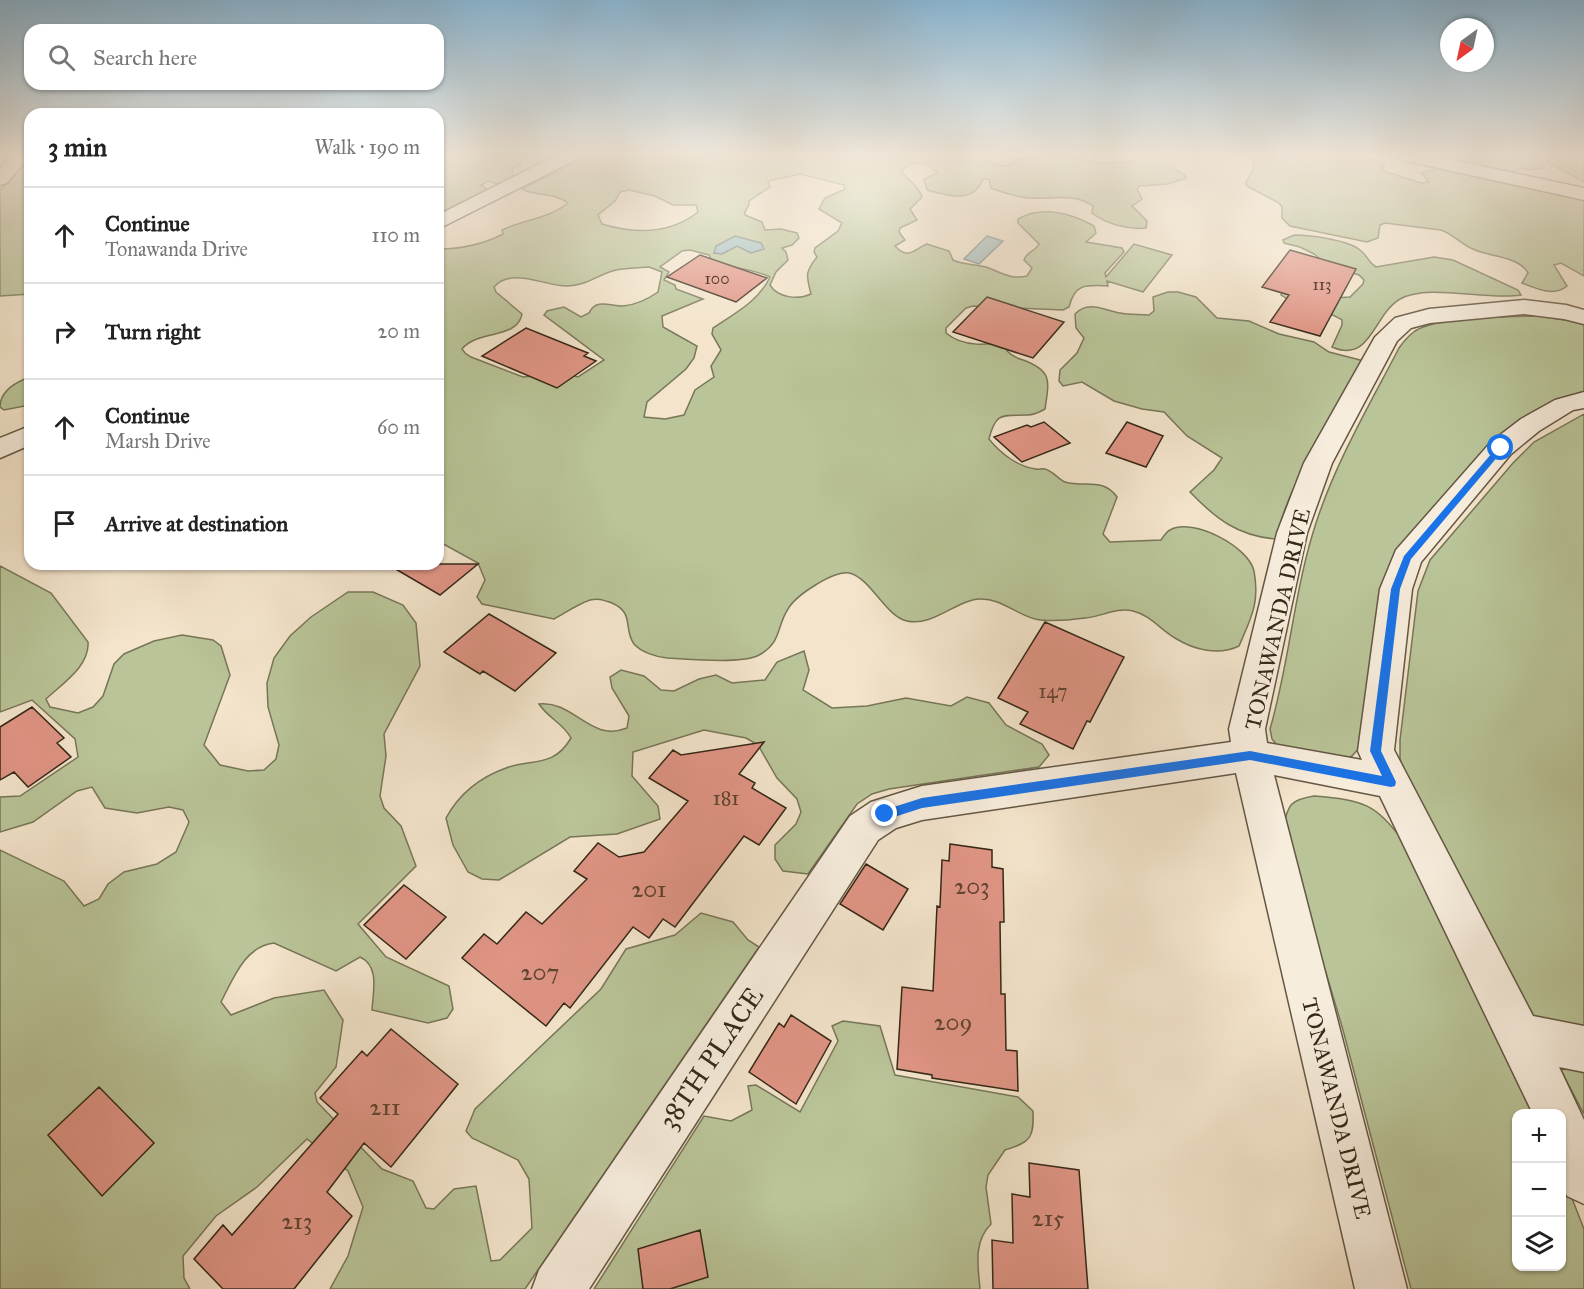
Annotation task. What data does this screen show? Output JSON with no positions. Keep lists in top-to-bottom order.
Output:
{
  "streets": {
    "street": ["TONAWANDA DRIVE", "38TH PLACE"]
  },
  "crossings": [
    ["TONAWANDA DRIVE", "38TH PLACE"]
  ],
  "house_numbers": [
    "100",
    "113",
    "147",
    "181",
    "203",
    "201",
    "207",
    "209",
    "211",
    "215",
    "213"
  ],
  "north": "bottom left",
  "page": {
    "search": "Search here",
    "heading": ["3 min", "Walk · 190 m"],
    "list": [
      ["Continue", "Tonawanda Drive", "110 m"],
      ["Turn right", "20 m"],
      ["Continue", "Marsh Drive", "60 m"],
      "Arrive at destination"
    ],
    "map_buttons": ["+", "−"]
  }
}
